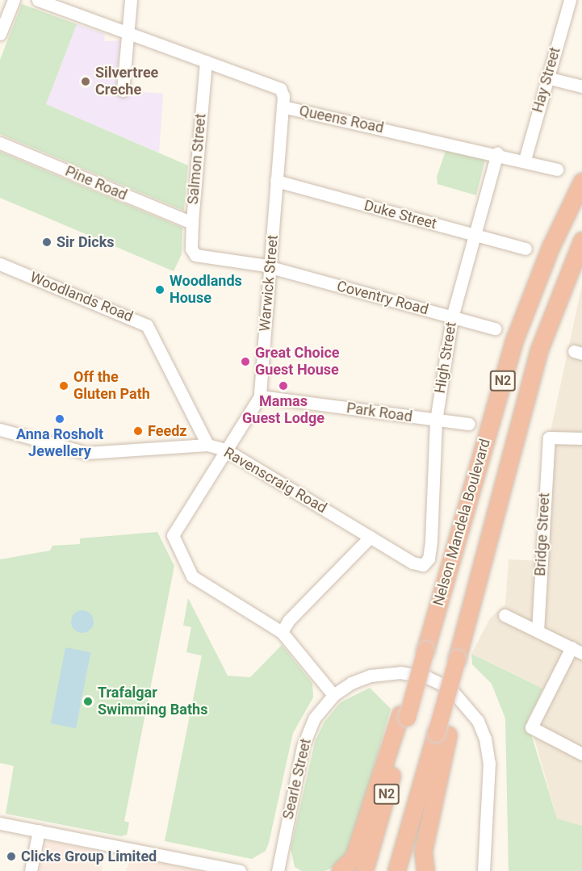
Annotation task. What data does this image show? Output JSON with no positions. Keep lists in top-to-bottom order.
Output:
{
  "streets": {
    "highway": ["N2", "Nelson Mandela Boulevard"],
    "street": [
      "Hay Street",
      "Queens Road",
      "Salmon Street",
      "Pine Road",
      "Duke Street",
      "Warwick Street",
      "Woodlands Road",
      "Coventry Road",
      "High Street",
      "Park Road",
      "Ravenscraig Road",
      "Bridge Street",
      "Searle Street"
    ]
  },
  "crossings": [
    ["Hay Street", "Queens Road"],
    ["Queens Road", "Salmon Street"],
    ["Queens Road", "Warwick Street"],
    ["Queens Road", "High Street"],
    ["Salmon Street", "Pine Road"],
    ["Salmon Street", "Coventry Road"],
    ["Duke Street", "Warwick Street"],
    ["Duke Street", "High Street"],
    ["Warwick Street", "Coventry Road"],
    ["Warwick Street", "Park Road"],
    ["Warwick Street", "Ravenscraig Road"],
    ["Woodlands Road", "Ravenscraig Road"],
    ["Coventry Road", "High Street"],
    ["High Street", "Park Road"],
    ["High Street", "Ravenscraig Road"]
  ],
  "places": [
    "Silvertree Creche",
    "Sir Dicks",
    "Woodlands House",
    "Great Choice Guest House",
    "Off the Gluten Path",
    "Mamas Guest Lodge",
    "Anna Rosholt Jewellery",
    "Feedz",
    "Trafalgar Swimming Baths",
    "Clicks Group Limited"
  ]
}
